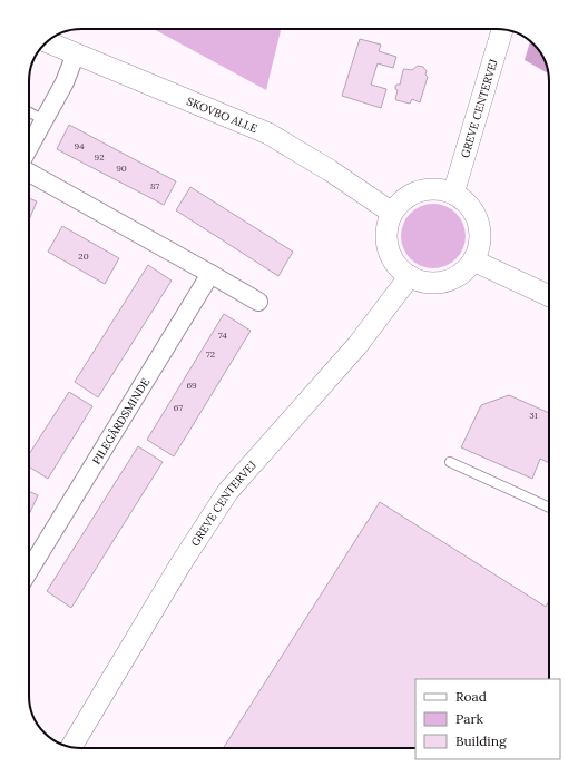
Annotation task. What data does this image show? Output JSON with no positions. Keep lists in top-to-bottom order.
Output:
{
  "streets": {
    "street": ["GREVE CENTERVEJ", "SKOVBO ALLE", "PILEGÅRDSMINDE"]
  },
  "crossings": [
    ["GREVE CENTERVEJ", "SKOVBO ALLE"]
  ],
  "house_numbers": [
    "94",
    "92",
    "90",
    "87",
    "20",
    "74",
    "72",
    "69",
    "67",
    "31"
  ],
  "legend": ["Road", "Park", "Building"]
}
